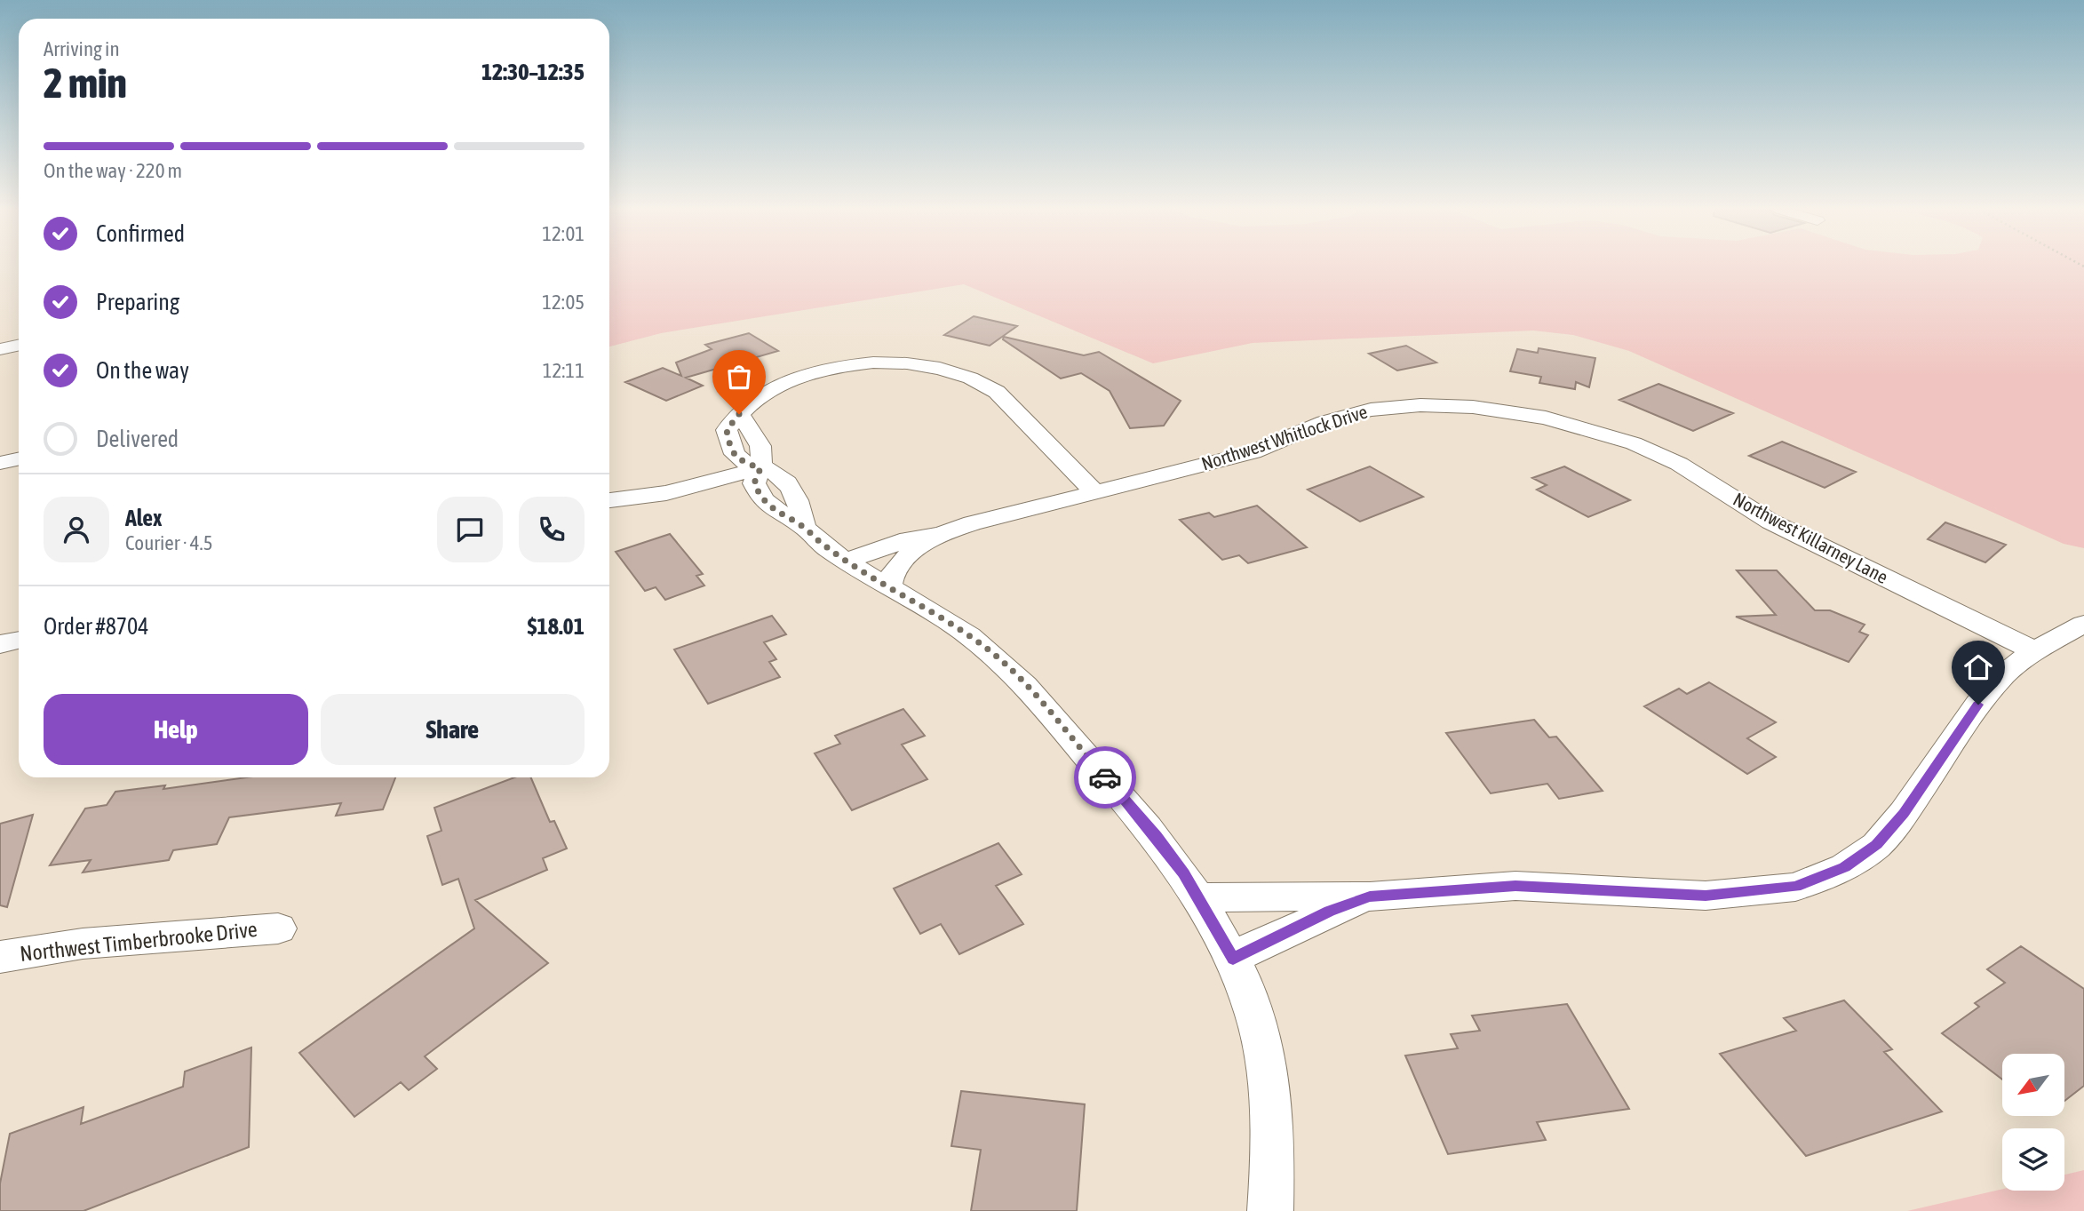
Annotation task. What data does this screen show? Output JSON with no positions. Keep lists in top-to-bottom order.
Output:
{
  "streets": {
    "street": ["Northwest Whitlock Drive", "Northwest Killarney Lane", "Northwest Timberbrooke Drive"]
  },
  "crossings": [
    ["Northwest Whitlock Drive", "Northwest Killarney Lane"]
  ],
  "north": "bottom left",
  "page": {
    "heading": ["2 min", "Arriving in", "12:30–12:35"],
    "panel": [
      "Alex",
      "Courier · 4.5",
      "Order #8704",
      "$18.01"
    ],
    "bar": "On the way · 220 m",
    "list": [
      ["Confirmed", "12:01"],
      ["Preparing", "12:05"],
      ["On the way", "12:11"],
      "Delivered"
    ],
    "buttons": ["Help", "Share"]
  }
}
